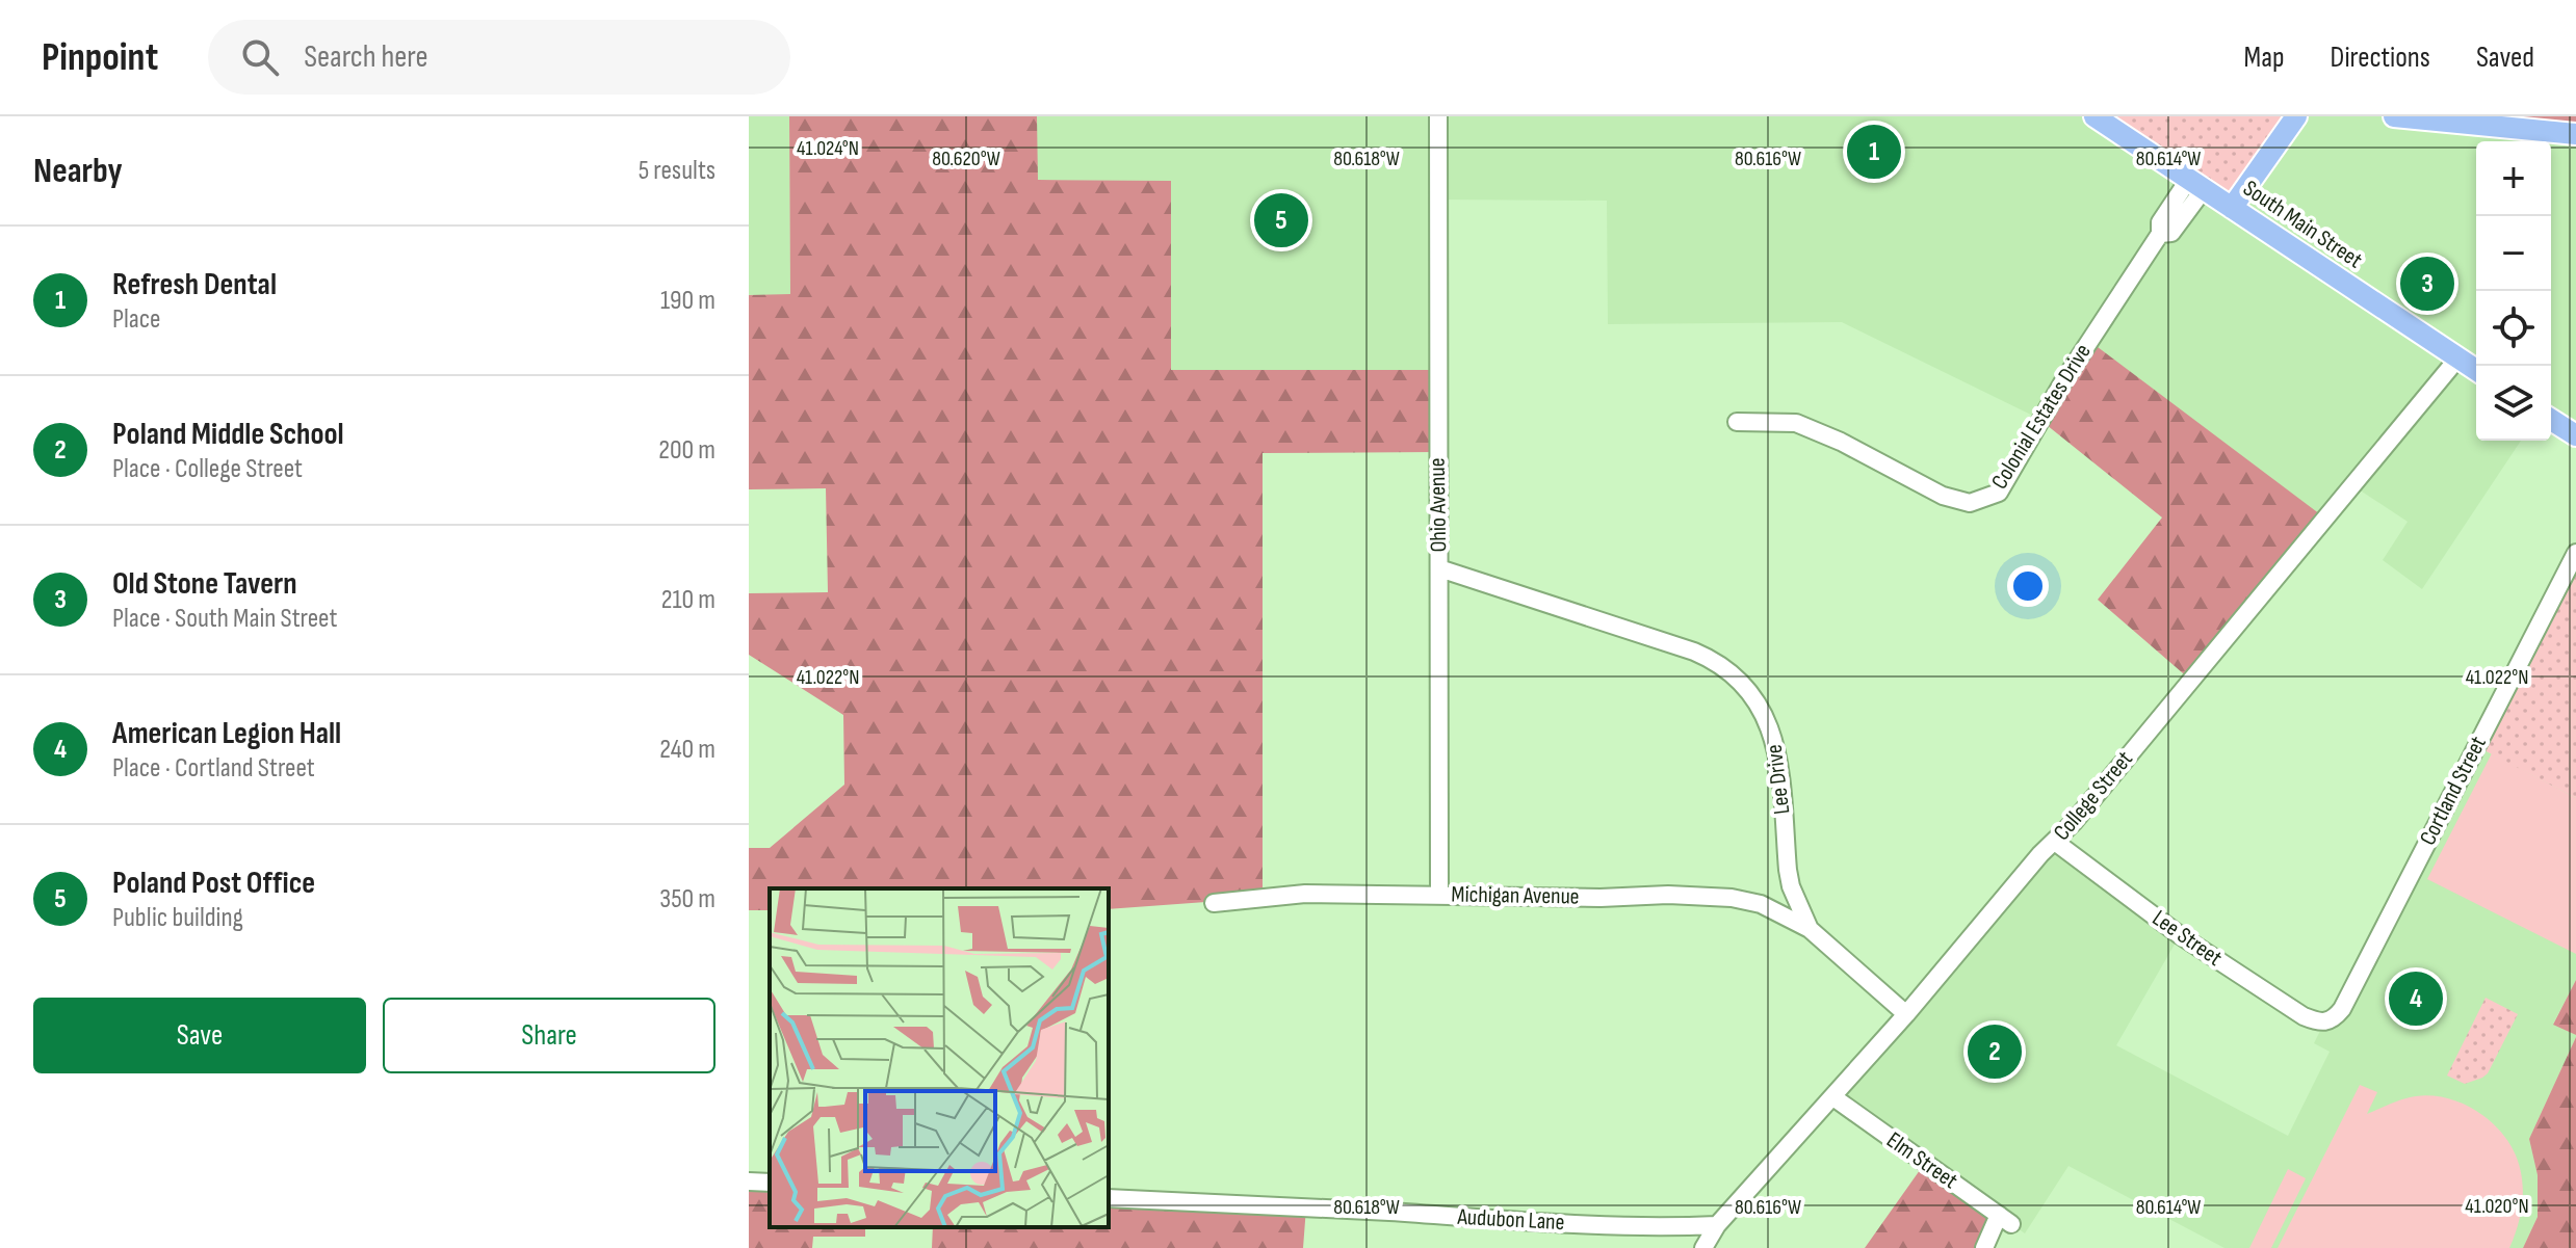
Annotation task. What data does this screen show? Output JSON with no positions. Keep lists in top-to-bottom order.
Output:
{
  "streets": {
    "main road": ["South Main Street"],
    "street": [
      "Colonial Estates Drive",
      "Ohio Avenue",
      "Lee Drive",
      "Cortland Street",
      "College Street",
      "Michigan Avenue",
      "Lee Street",
      "Elm Street",
      "Audubon Lane"
    ]
  },
  "crossings": [
    ["South Main Street", "Colonial Estates Drive"],
    ["South Main Street", "College Street"],
    ["Ohio Avenue", "Lee Drive"],
    ["Ohio Avenue", "Michigan Avenue"],
    ["Lee Drive", "College Street"],
    ["Lee Drive", "Michigan Avenue"],
    ["Cortland Street", "Lee Street"],
    ["College Street", "Lee Street"],
    ["College Street", "Elm Street"],
    ["College Street", "Audubon Lane"]
  ],
  "page": {
    "header": "Pinpoint",
    "search": "Search here",
    "nav": ["Map", "Directions", "Saved"],
    "heading": ["Nearby", "5 results"],
    "pins": [
      "1",
      "5",
      "3",
      "4",
      "2"
    ],
    "map_buttons": ["+", "−"],
    "list": [
      {
        "mark": "1",
        "name": "Refresh Dental",
        "note": "Place",
        "value": "190 m"
      },
      {
        "mark": "2",
        "name": "Poland Middle School",
        "note": "Place · College Street",
        "value": "200 m"
      },
      {
        "mark": "3",
        "name": "Old Stone Tavern",
        "note": "Place · South Main Street",
        "value": "210 m"
      },
      {
        "mark": "4",
        "name": "American Legion Hall",
        "note": "Place · Cortland Street",
        "value": "240 m"
      },
      {
        "mark": "5",
        "name": "Poland Post Office",
        "note": "Public building",
        "value": "350 m"
      }
    ],
    "buttons": ["Save", "Share"]
  },
  "coordinates": [
    "41.024°N",
    "80.620°W",
    "80.618°W",
    "80.616°W",
    "80.614°W",
    "41.022°N",
    "41.020°N"
  ]
}
